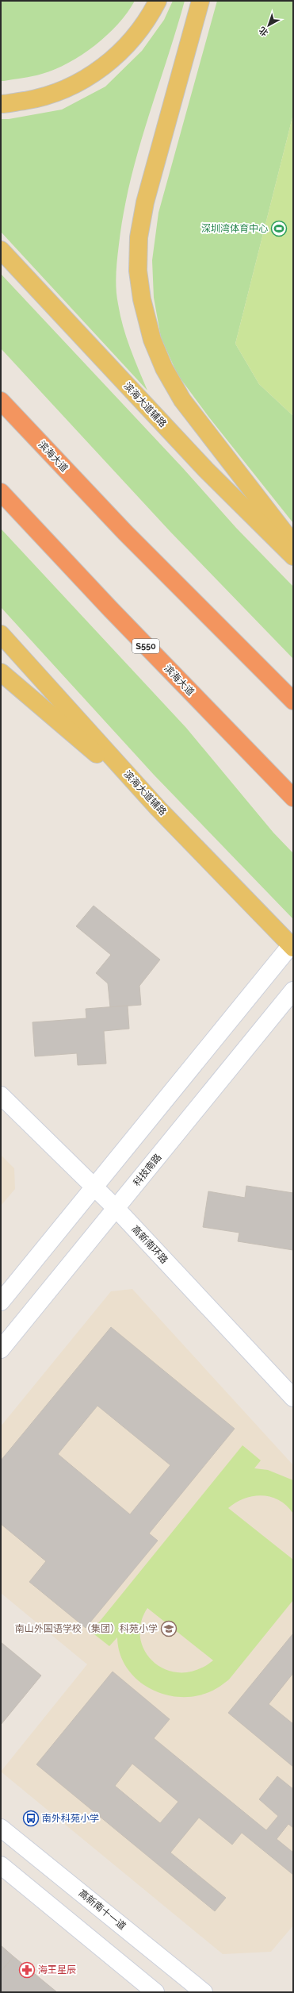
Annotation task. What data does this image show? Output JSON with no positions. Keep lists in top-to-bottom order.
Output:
{
  "streets": {
    "highway": ["滨海大道", "S550"],
    "main road": [
      "滨海大道辅路",
      "科技南路",
      "高新南环路",
      "高新南十一道"
    ]
  },
  "crossings": [
    ["科技南路", "高新南环路"]
  ],
  "places": {
    "sports": ["深圳湾体育中心"],
    "school or university": ["南山外国语学校（集团）科苑小学"],
    "bus stop": ["南外科苑小学"],
    "pharmacy": ["海王星辰"]
  },
  "north": "bottom left"
}
